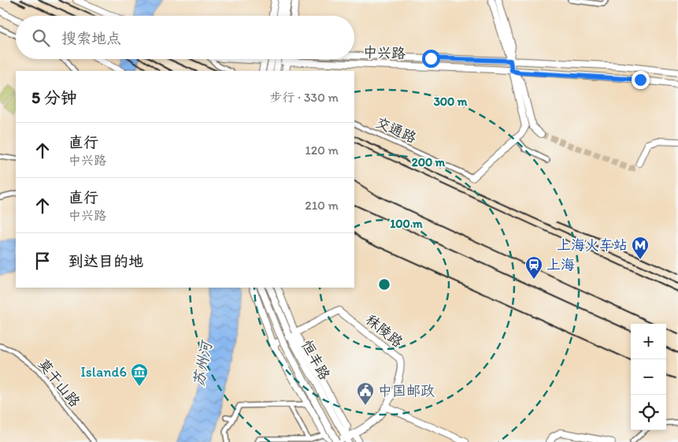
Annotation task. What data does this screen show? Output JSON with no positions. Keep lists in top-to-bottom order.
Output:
{
  "streets": {
    "main road": ["中兴路", "秣陵路", "恒丰路"],
    "street": ["交通路", "莫干山路"]
  },
  "water": ["苏州河"],
  "places": {
    "metro station": ["上海火车站"],
    "station": ["上海"],
    "museum": ["Island6"],
    "public building": ["中国邮政"]
  },
  "page": {
    "search": "搜索地点",
    "heading": ["5 分钟", "步行 · 330 m"],
    "list": [
      ["直行", "中兴路", "120 m"],
      ["直行", "中兴路", "210 m"],
      "到达目的地"
    ],
    "map_buttons": ["+", "−"]
  },
  "rings": ["300 m", "200 m", "100 m"]
}
